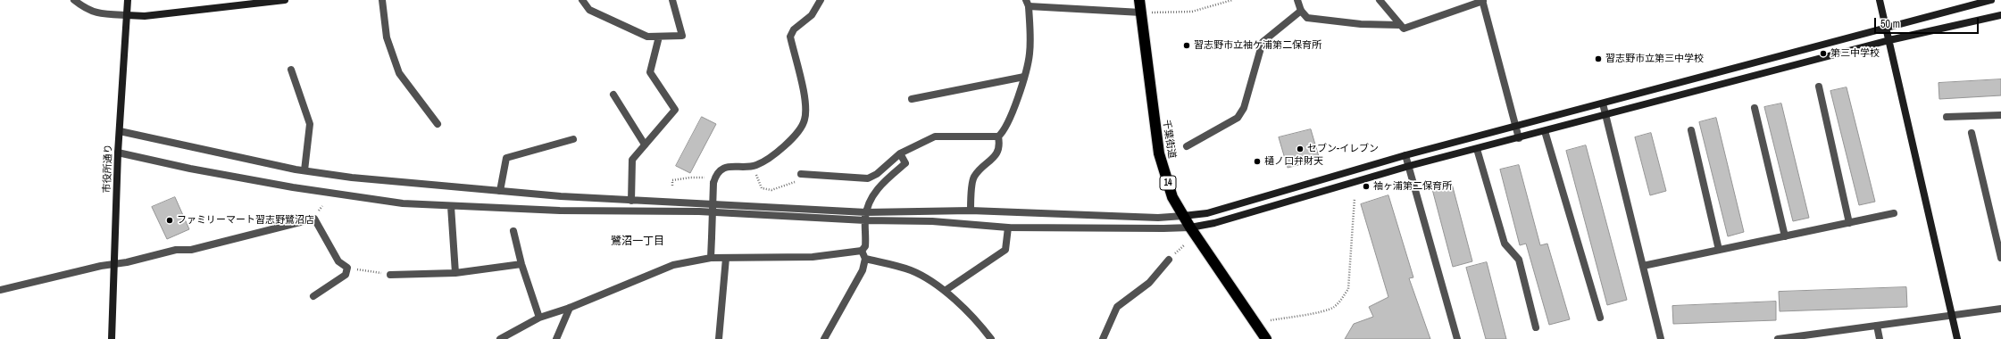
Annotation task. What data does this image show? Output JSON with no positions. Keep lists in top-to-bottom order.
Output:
{
  "streets": {
    "highway": ["千葉街道", "14"],
    "street": ["市役所通り"]
  },
  "districts": ["鷺沼一丁目"],
  "places": [
    "習志野市立袖ケ浦第二保育所",
    "第三中学校",
    "習志野市立第三中学校",
    "セブン-イレブン",
    "樋ノ口弁財天",
    "袖ヶ浦第二保育所",
    "ファミリーマート習志野鷺沼店"
  ],
  "scale_bar": "50 m"
}
